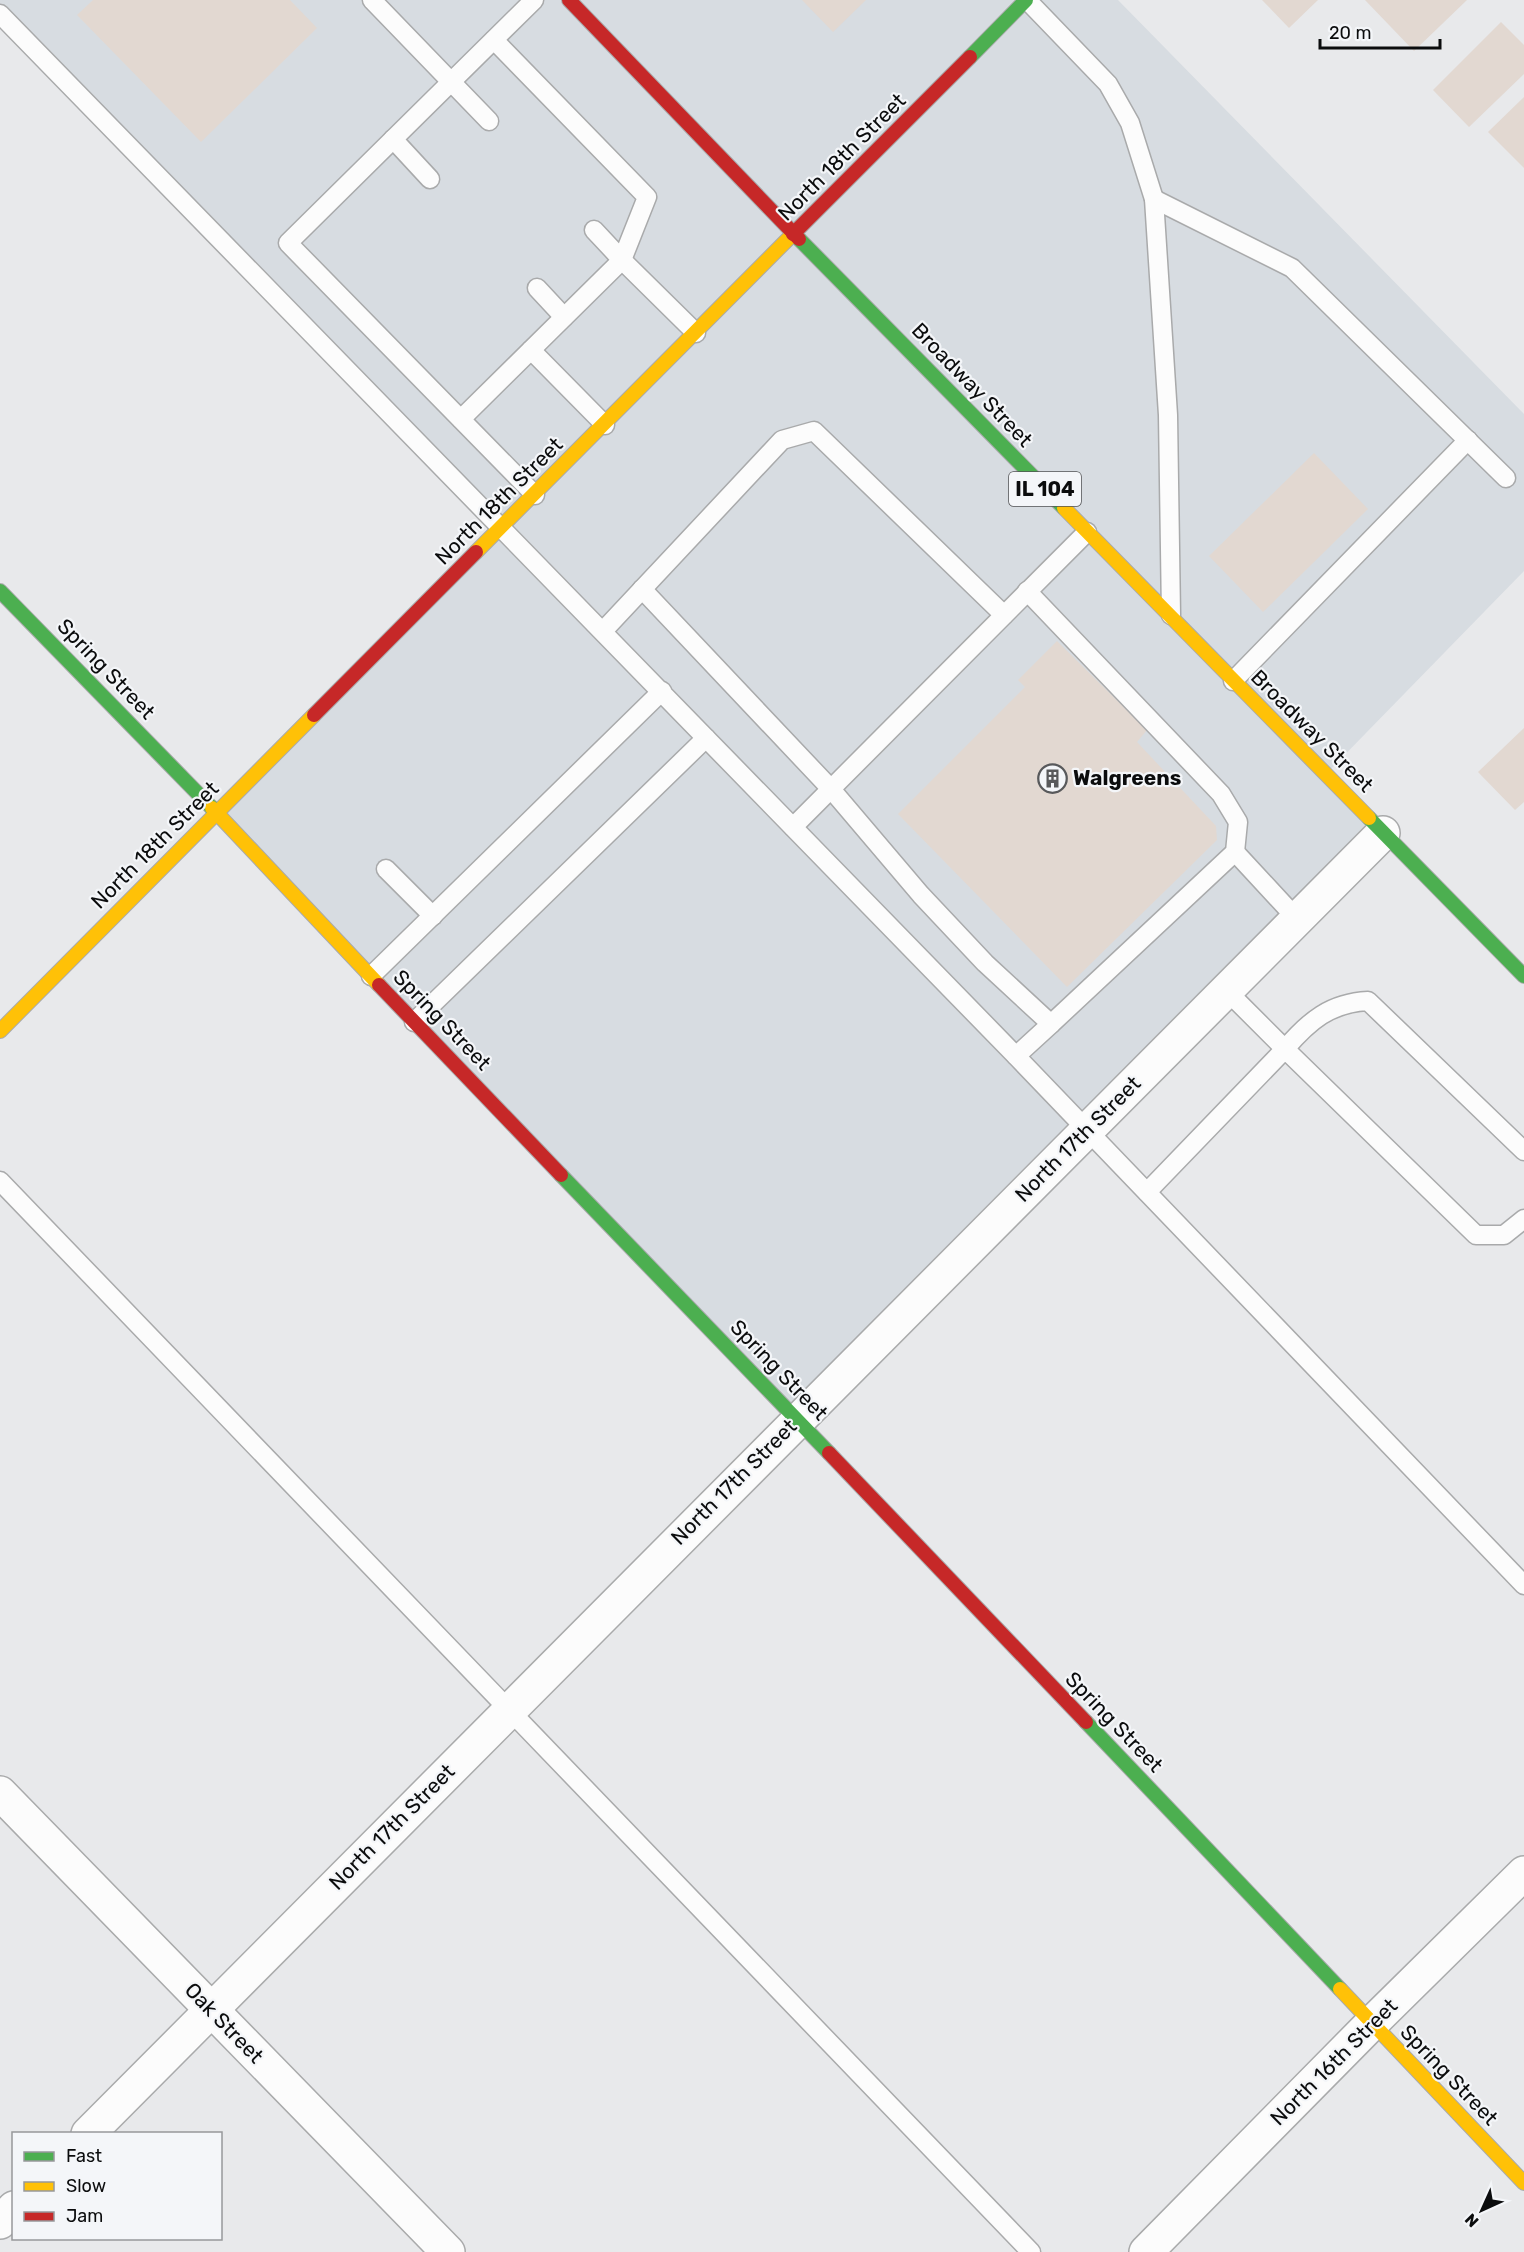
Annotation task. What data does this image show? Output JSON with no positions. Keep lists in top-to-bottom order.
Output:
{
  "streets": {
    "street": [
      "North 18th Street",
      "Broadway Street",
      "IL 104",
      "Spring Street",
      "North 17th Street",
      "Oak Street",
      "North 16th Street"
    ]
  },
  "crossings": [
    ["North 18th Street", "Broadway Street"],
    ["North 18th Street", "Spring Street"],
    ["Broadway Street", "North 17th Street"],
    ["Spring Street", "North 17th Street"],
    ["Spring Street", "North 16th Street"],
    ["North 17th Street", "Oak Street"]
  ],
  "places": {
    "building": ["Walgreens"]
  },
  "legend": ["Fast", "Slow", "Jam"],
  "scale_bar": "20 m",
  "north": "bottom left"
}
